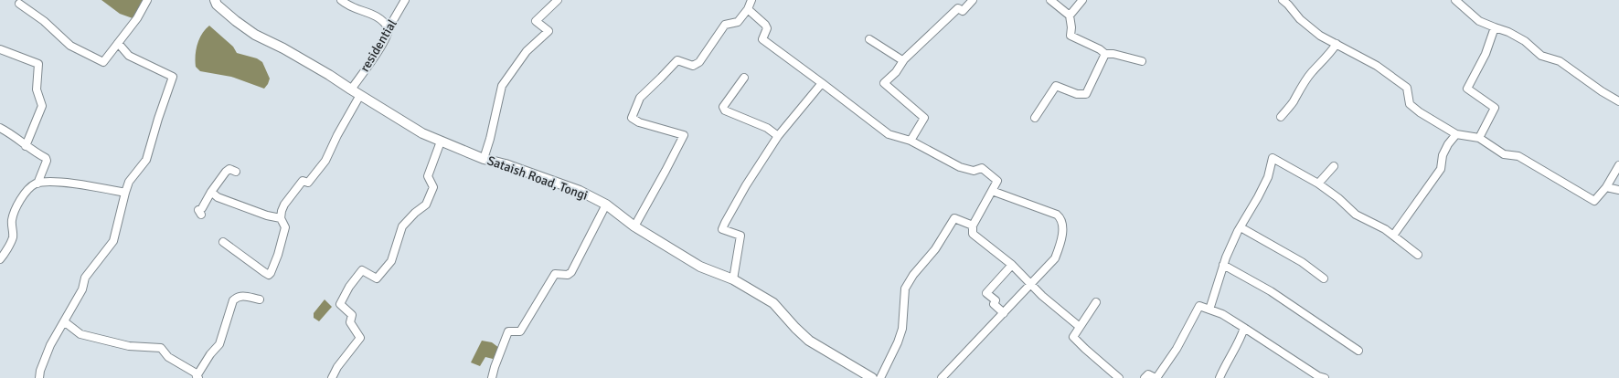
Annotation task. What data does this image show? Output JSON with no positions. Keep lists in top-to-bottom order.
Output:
{
  "streets": {
    "street": ["residential", "Sataish Road, Tongi"]
  },
  "crossings": [
    ["residential", "Sataish Road, Tongi"]
  ]
}
